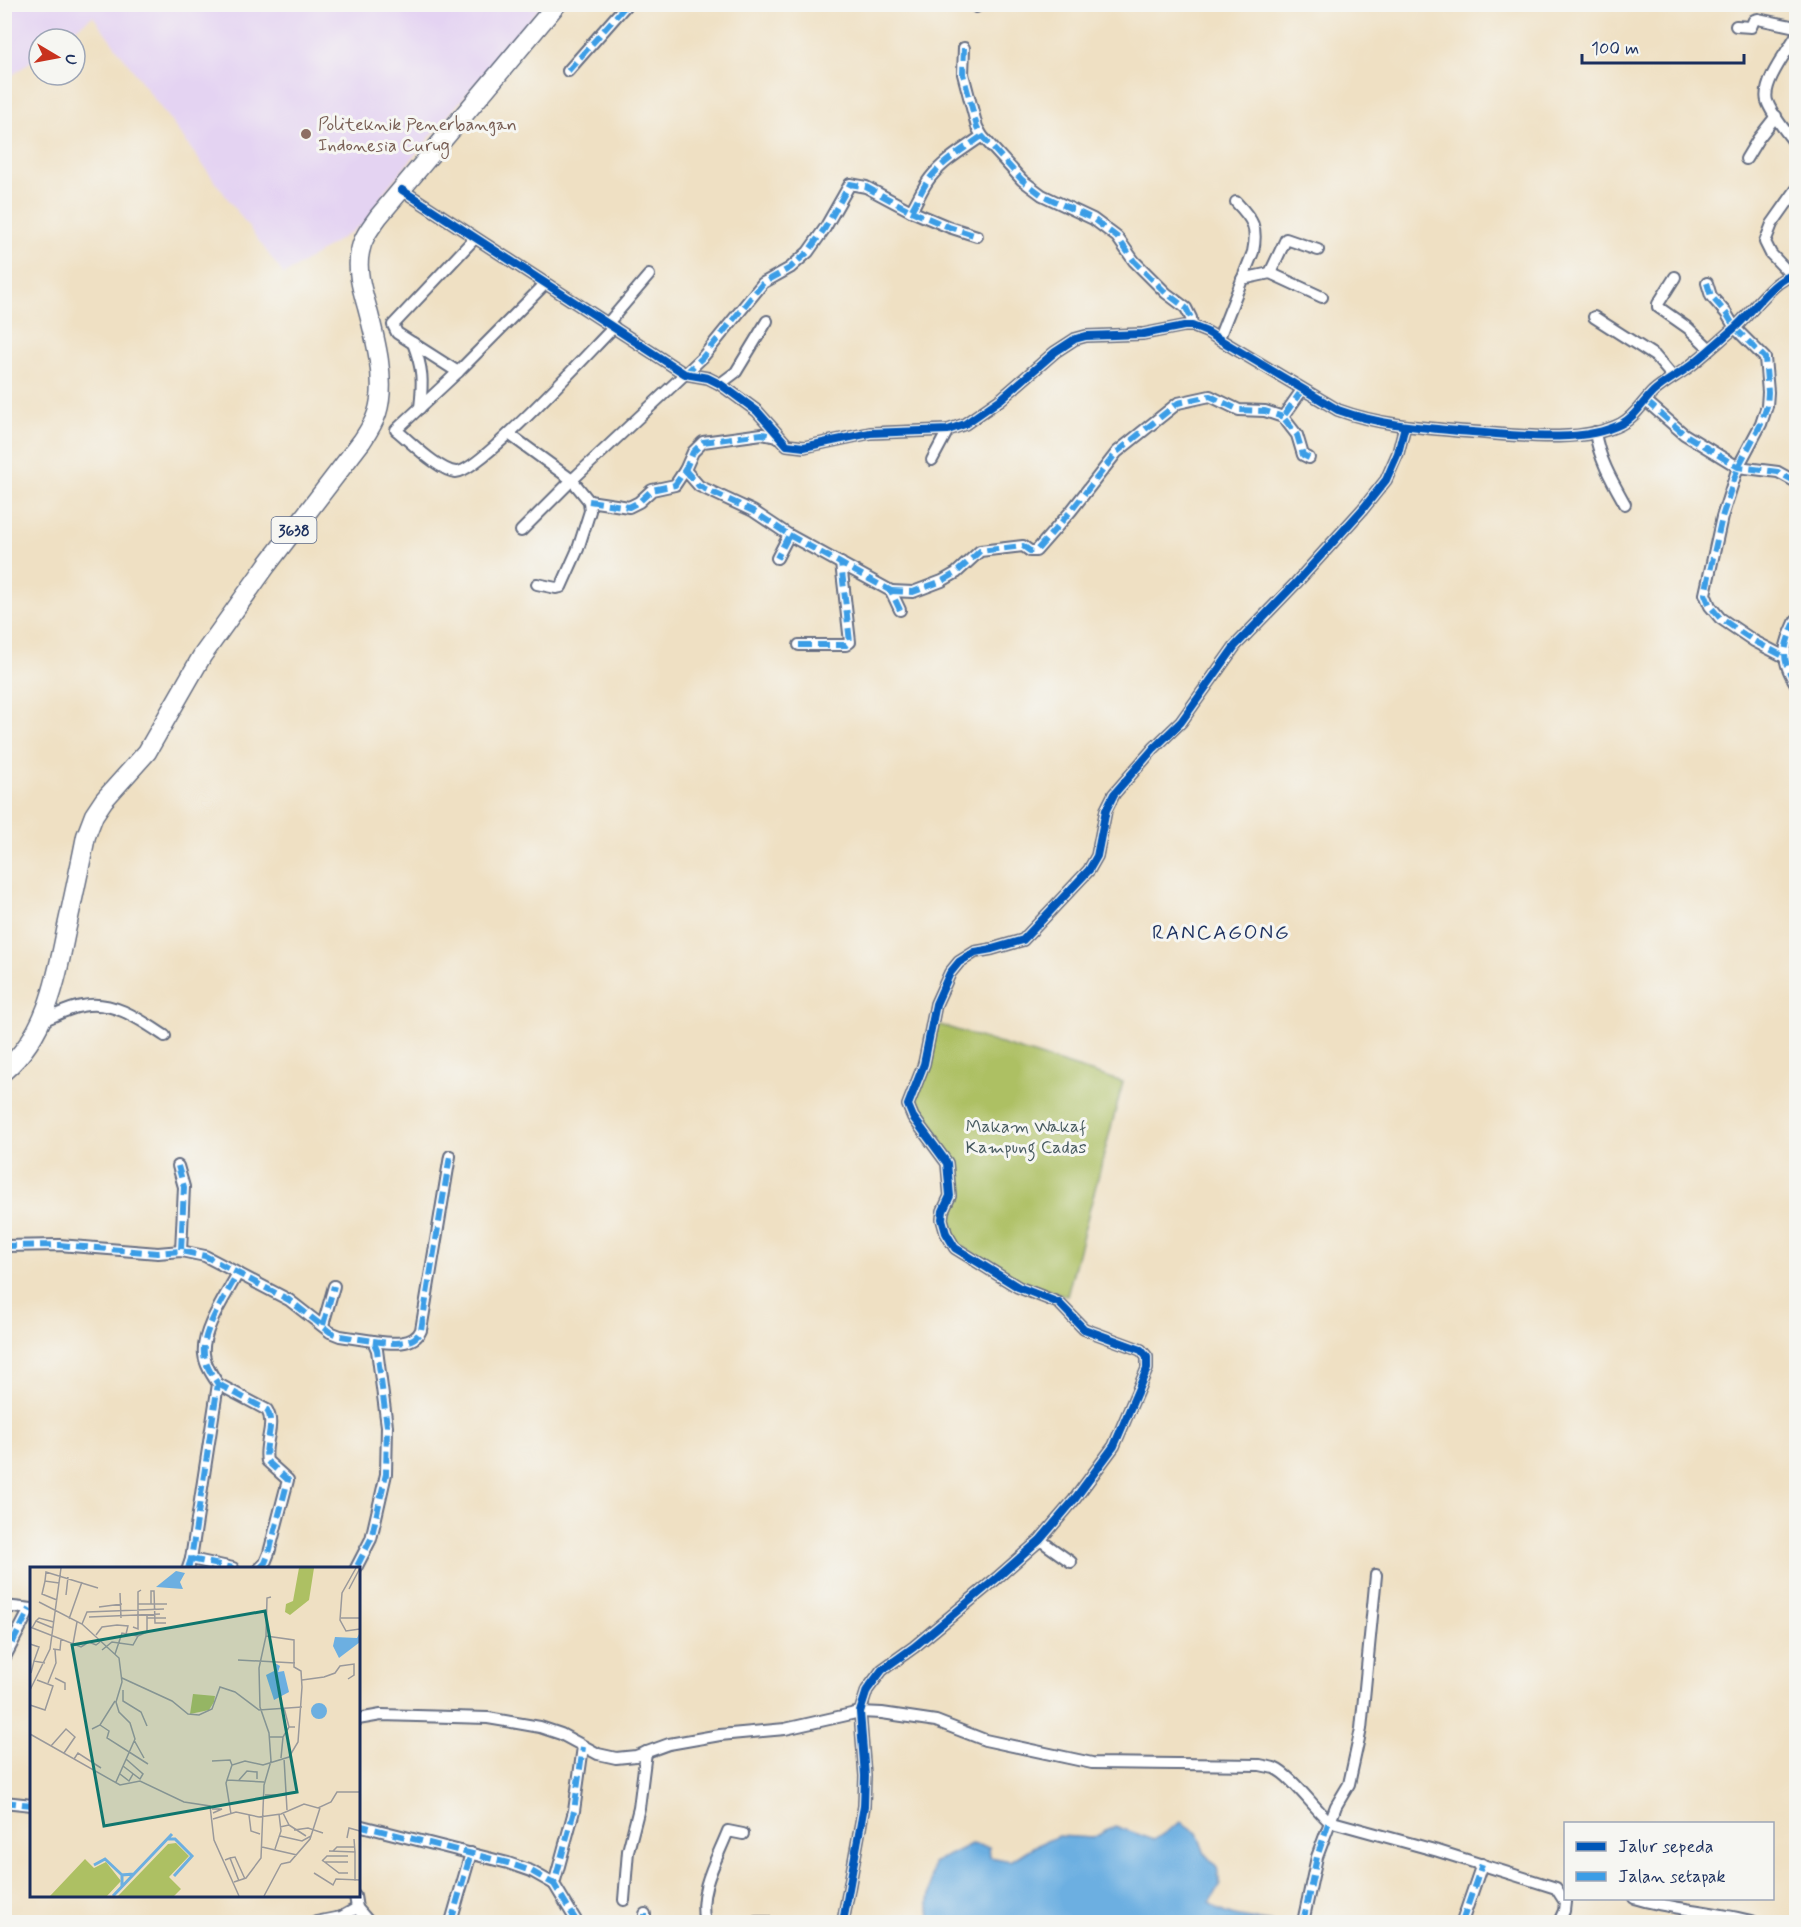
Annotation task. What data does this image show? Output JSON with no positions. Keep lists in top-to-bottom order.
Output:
{
  "streets": {
    "main road": ["3638"]
  },
  "districts": ["RANCAGONG"],
  "parks": ["Makam Wakaf Kampung Cadas"],
  "places": ["Politeknik Penerbangan Indonesia Curug"],
  "legend": ["Jalur sepeda", "Jalan setapak"],
  "scale_bar": "100 m",
  "north": "right"
}
